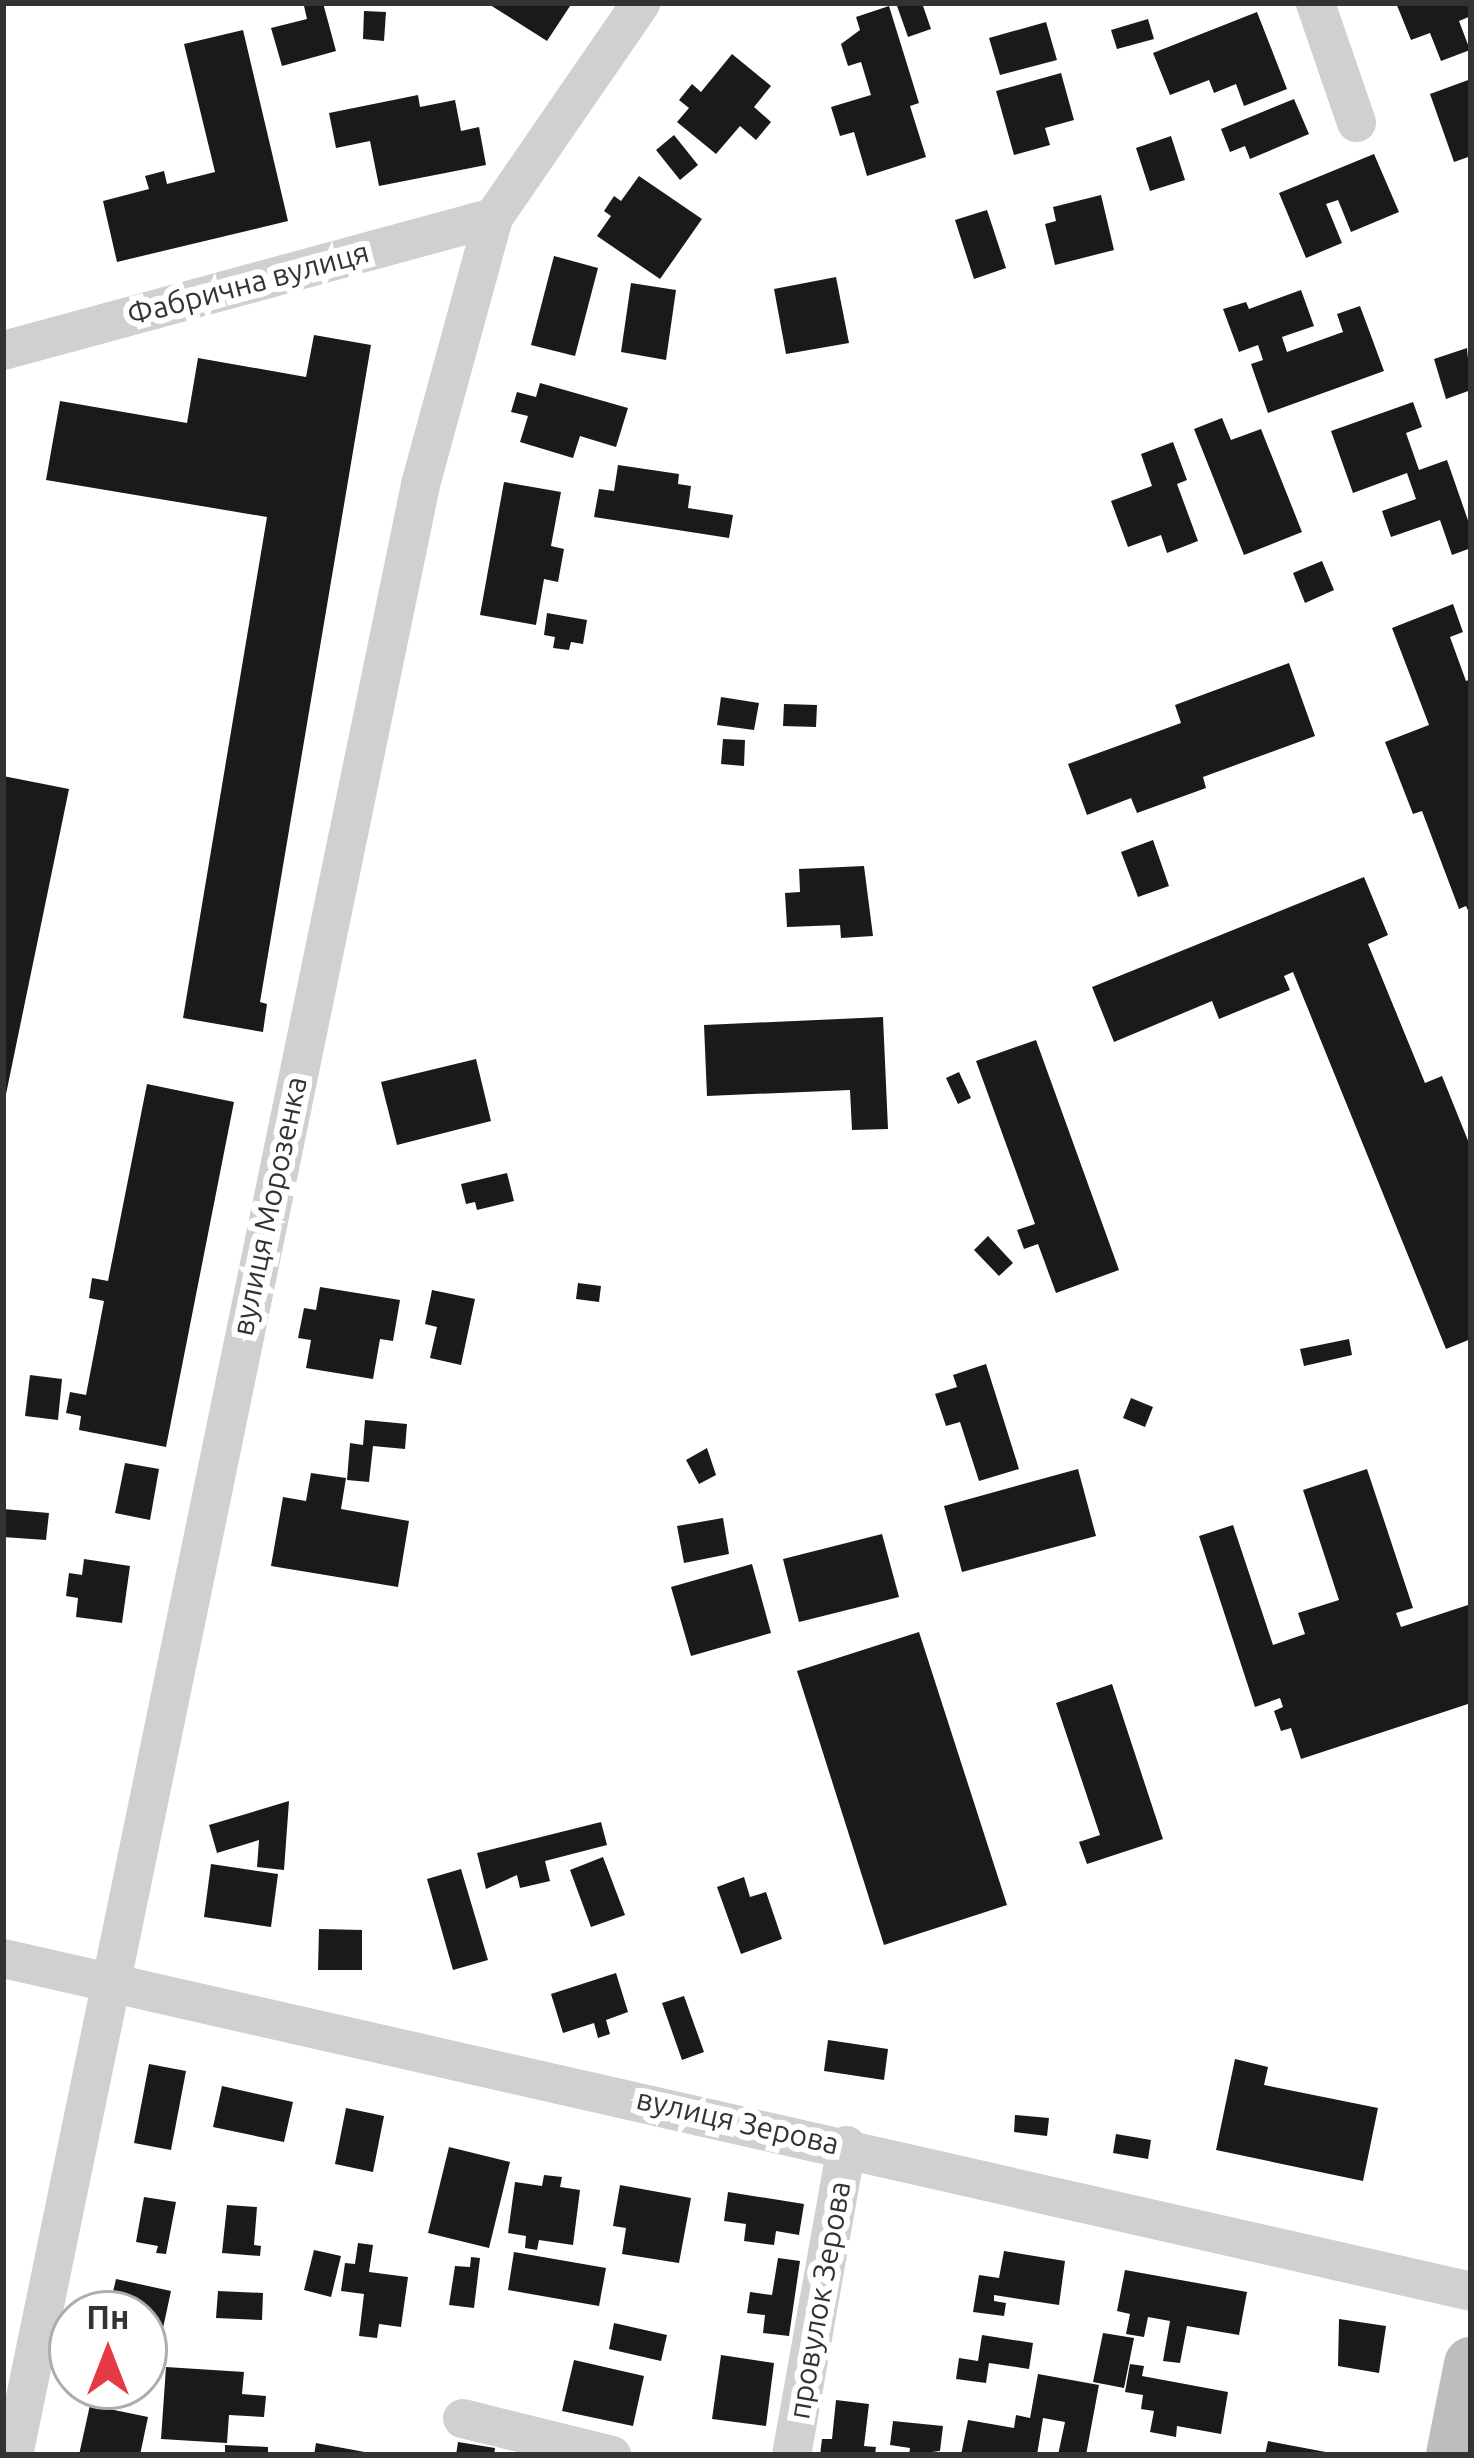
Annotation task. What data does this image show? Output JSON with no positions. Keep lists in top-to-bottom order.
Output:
{
  "streets": {
    "street": [
      "Фабрична вулиця",
      "вулиця Морозенка",
      "вулиця Зерова",
      "провулок Зерова"
    ]
  },
  "crossings": [
    ["Фабрична вулиця", "вулиця Морозенка"],
    ["вулиця Морозенка", "вулиця Зерова"],
    ["вулиця Зерова", "провулок Зерова"]
  ],
  "north": "top"
}
